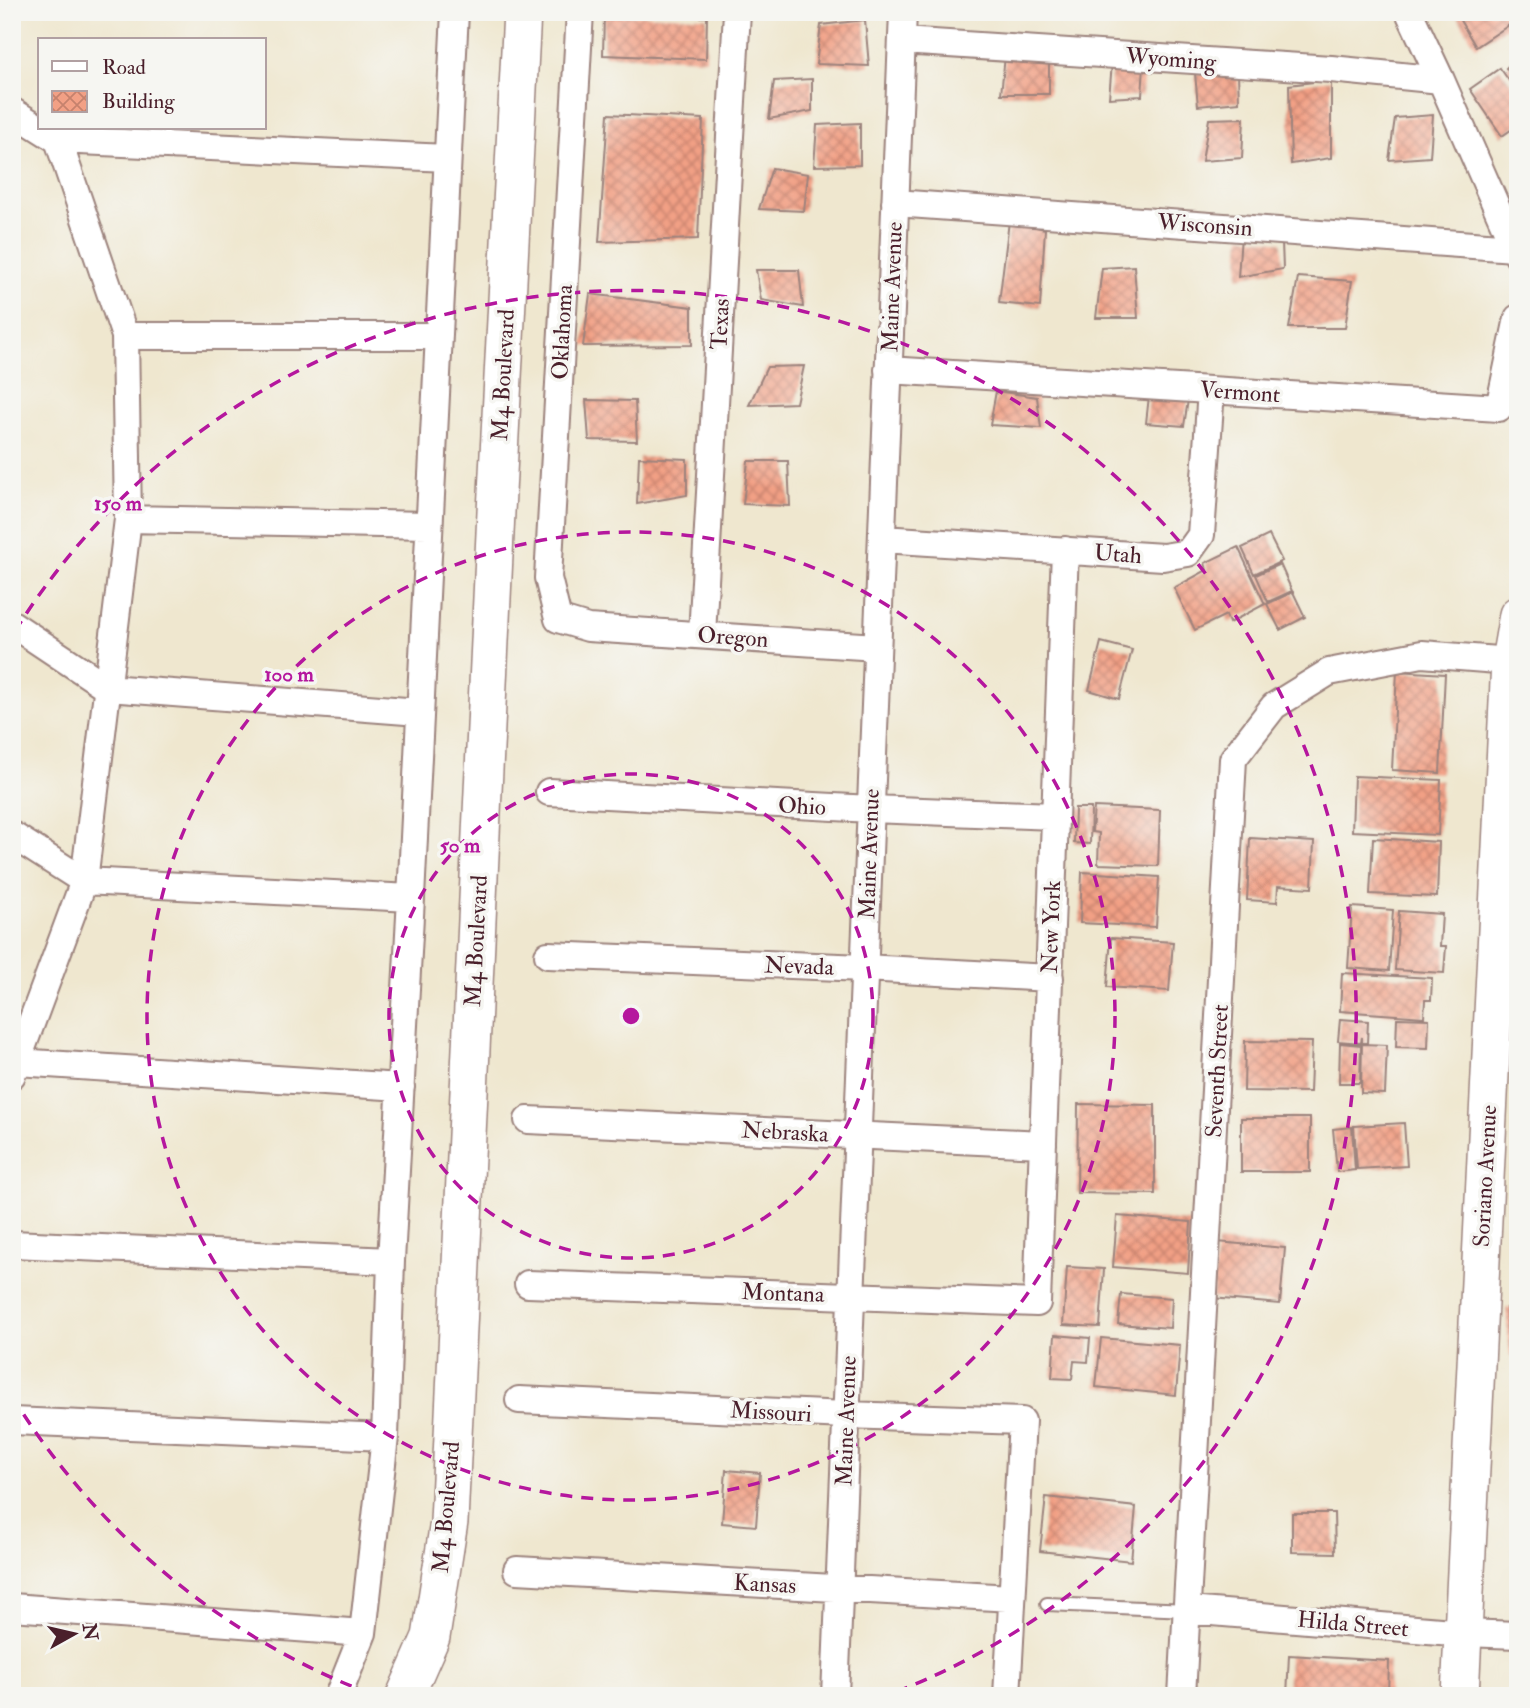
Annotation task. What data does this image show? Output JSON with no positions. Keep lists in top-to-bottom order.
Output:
{
  "streets": {
    "street": [
      "Wyoming",
      "Wisconsin",
      "Maine Avenue",
      "Texas",
      "Oklahoma",
      "M4 Boulevard",
      "Vermont",
      "Utah",
      "Oregon",
      "Ohio",
      "New York",
      "Nevada",
      "Seventh Street",
      "Nebraska",
      "Soriano Avenue",
      "Montana",
      "Missouri",
      "Kansas",
      "Hilda Street"
    ]
  },
  "crossings": [
    ["Wyoming", "Maine Avenue"],
    ["Wisconsin", "Maine Avenue"],
    ["Maine Avenue", "Vermont"],
    ["Maine Avenue", "Utah"],
    ["Maine Avenue", "Oregon"],
    ["Maine Avenue", "Ohio"],
    ["Maine Avenue", "Nevada"],
    ["Maine Avenue", "Nebraska"],
    ["Maine Avenue", "Montana"],
    ["Maine Avenue", "Missouri"],
    ["Maine Avenue", "Kansas"],
    ["Texas", "Oregon"],
    ["Oklahoma", "Oregon"],
    ["Vermont", "Utah"],
    ["Utah", "New York"],
    ["Ohio", "New York"],
    ["New York", "Nevada"],
    ["New York", "Nebraska"],
    ["New York", "Montana"],
    ["Seventh Street", "Soriano Avenue"],
    ["Seventh Street", "Hilda Street"],
    ["Soriano Avenue", "Hilda Street"],
    ["Missouri", "Kansas"]
  ],
  "legend": ["Road", "Building"],
  "north": "right",
  "rings": ["150 m", "100 m", "50 m"]
}
